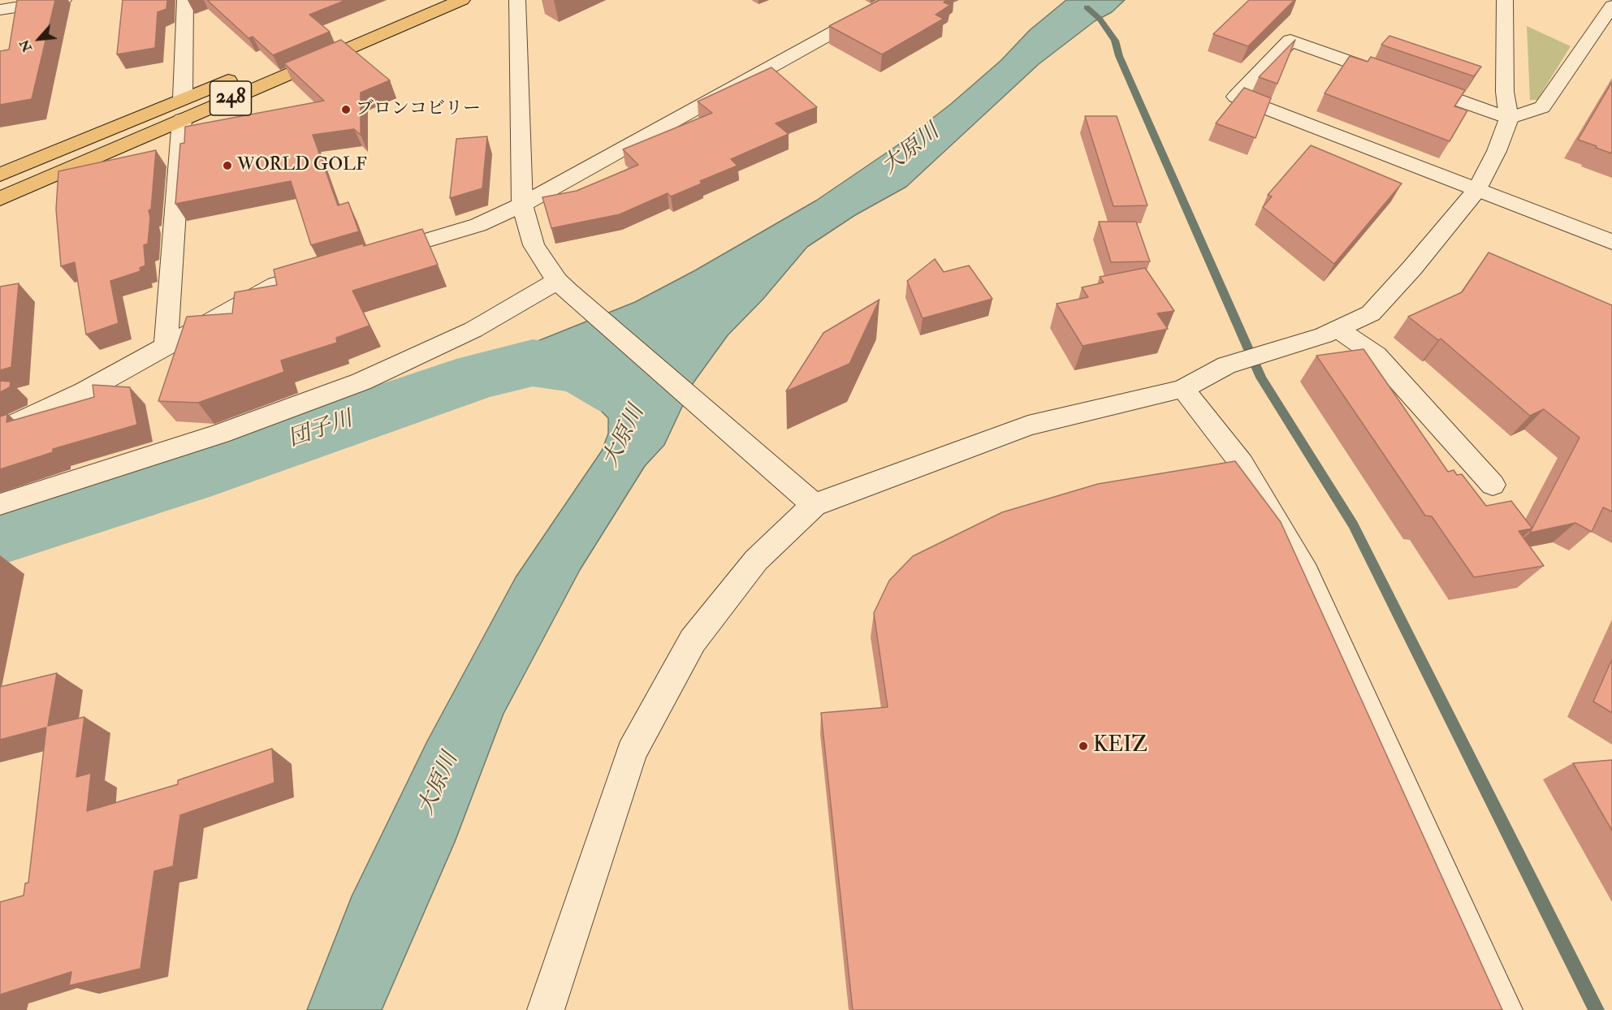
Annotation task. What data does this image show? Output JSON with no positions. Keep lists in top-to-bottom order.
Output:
{
  "streets": {
    "highway": ["248"]
  },
  "water": ["大原川", "団子川"],
  "places": ["ブロンコビリー", "WORLD GOLF", "KEIZ"],
  "north": "bottom left"
}
